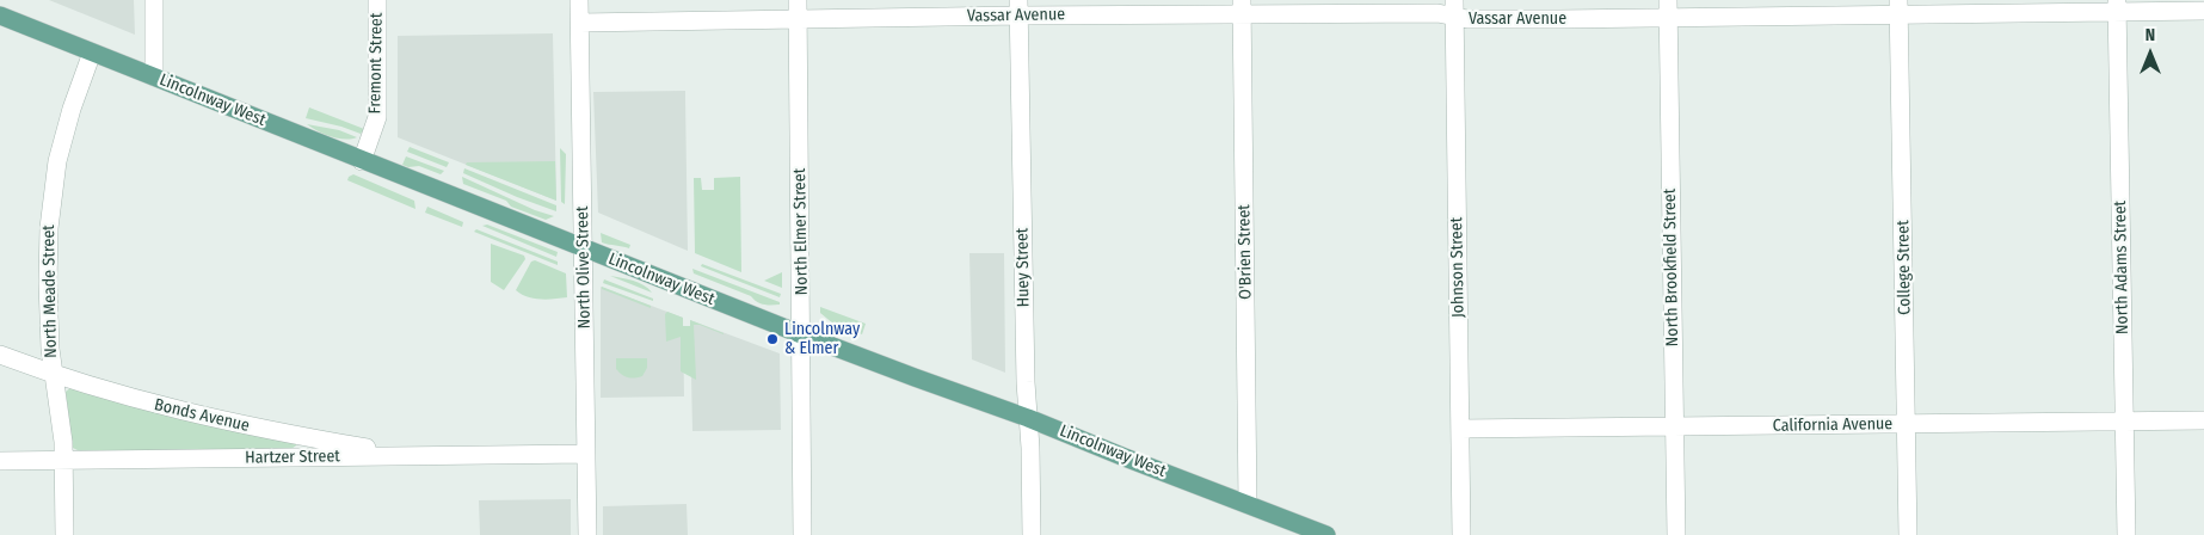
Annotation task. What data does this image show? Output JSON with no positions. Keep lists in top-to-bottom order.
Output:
{
  "streets": {
    "main road": ["Lincolnway West"],
    "street": [
      "Vassar Avenue",
      "Fremont Street",
      "North Elmer Street",
      "O'Brien Street",
      "North Olive Street",
      "Huey Street",
      "Johnson Street",
      "North Brookfield Street",
      "College Street",
      "North Adams Street",
      "North Meade Street",
      "Bonds Avenue",
      "California Avenue",
      "Hartzer Street"
    ]
  },
  "crossings": [
    ["Vassar Avenue", "North Elmer Street"],
    ["Vassar Avenue", "O'Brien Street"],
    ["Vassar Avenue", "North Olive Street"],
    ["Vassar Avenue", "Huey Street"],
    ["Vassar Avenue", "Johnson Street"],
    ["Vassar Avenue", "North Brookfield Street"],
    ["Vassar Avenue", "College Street"],
    ["Vassar Avenue", "North Adams Street"],
    ["Fremont Street", "Lincolnway West"],
    ["Lincolnway West", "North Elmer Street"],
    ["Lincolnway West", "O'Brien Street"],
    ["Lincolnway West", "North Olive Street"],
    ["Lincolnway West", "Huey Street"],
    ["Lincolnway West", "North Meade Street"],
    ["North Olive Street", "Hartzer Street"],
    ["Johnson Street", "California Avenue"],
    ["North Brookfield Street", "California Avenue"],
    ["College Street", "California Avenue"],
    ["North Adams Street", "California Avenue"],
    ["North Meade Street", "Bonds Avenue"],
    ["North Meade Street", "Hartzer Street"],
    ["Bonds Avenue", "Hartzer Street"]
  ],
  "places": ["Lincolnway & Elmer"],
  "north": "top"
}
